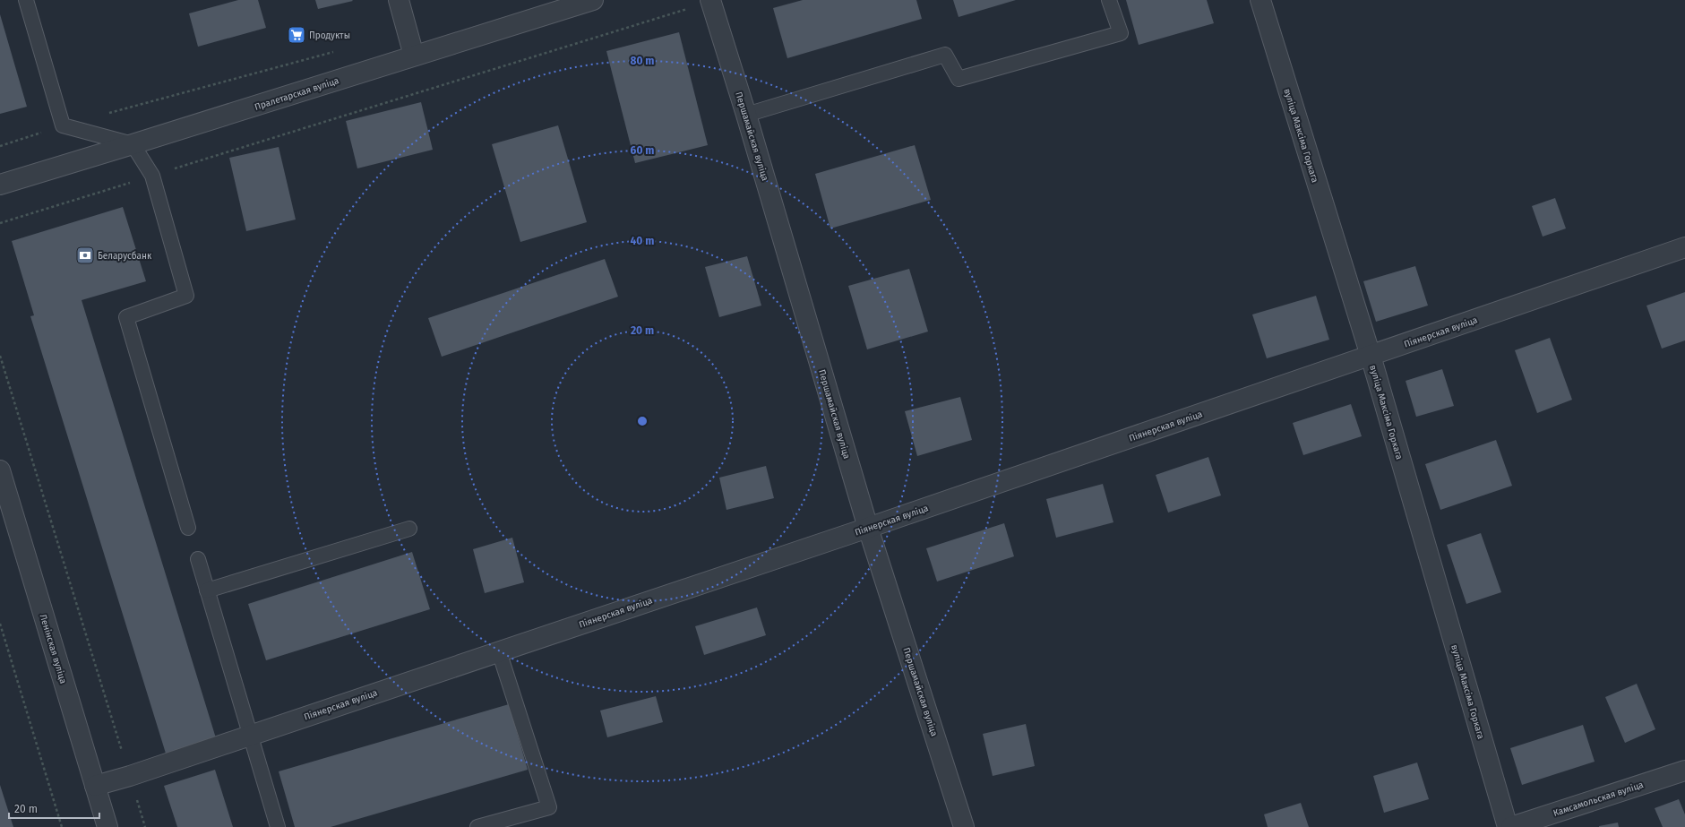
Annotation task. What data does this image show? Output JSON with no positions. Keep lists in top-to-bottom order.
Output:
{
  "streets": {
    "street": [
      "Пралетарская вуліца",
      "вуліца Максіма Горкага",
      "Першамайская вуліца",
      "Піянерская вуліца",
      "Ленінская вуліца",
      "Камсамольская вуліца"
    ]
  },
  "crossings": [
    ["вуліца Максіма Горкага", "Піянерская вуліца"],
    ["Першамайская вуліца", "Піянерская вуліца"],
    ["Піянерская вуліца", "Ленінская вуліца"]
  ],
  "places": {
    "supermarket": ["Продукты"],
    "bank": ["Беларусбанк"]
  },
  "scale_bar": "20 m",
  "rings": [
    "80 m",
    "60 m",
    "40 m",
    "20 m"
  ]
}
